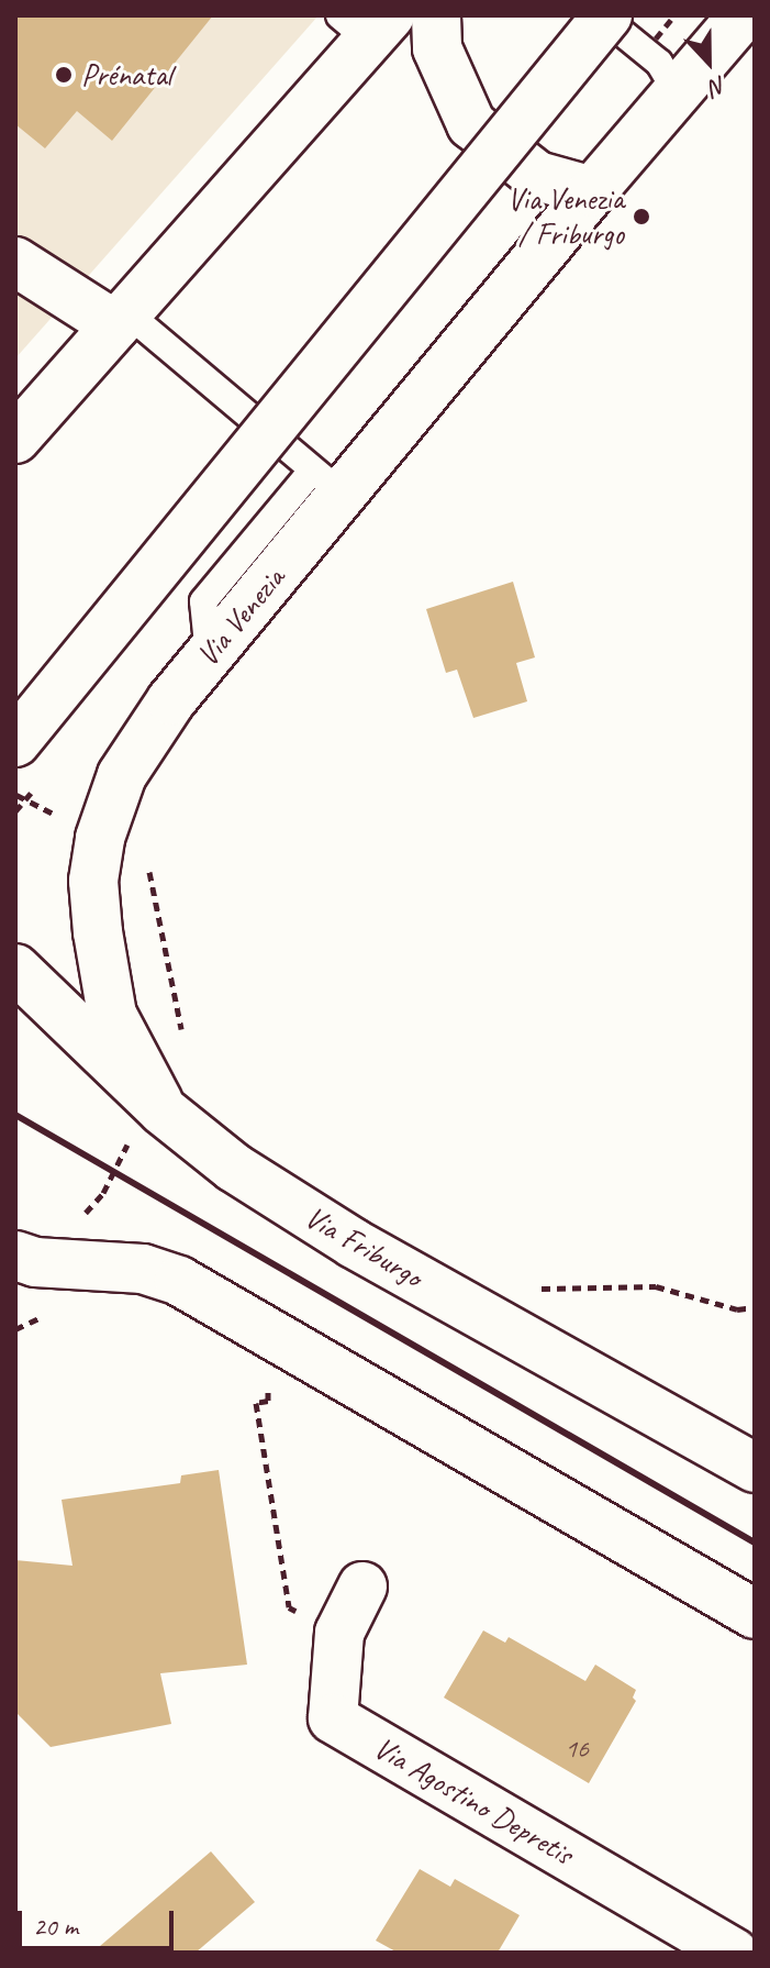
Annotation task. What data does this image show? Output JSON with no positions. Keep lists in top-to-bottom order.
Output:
{
  "streets": {
    "street": ["Via Venezia", "Via Friburgo", "Via Agostino Depretis"]
  },
  "crossings": [
    ["Via Venezia", "Via Friburgo"]
  ],
  "places": ["Prénatal", "Via Venezia / Friburgo"],
  "house_numbers": ["16"],
  "scale_bar": "20 m",
  "north": "bottom"
}
